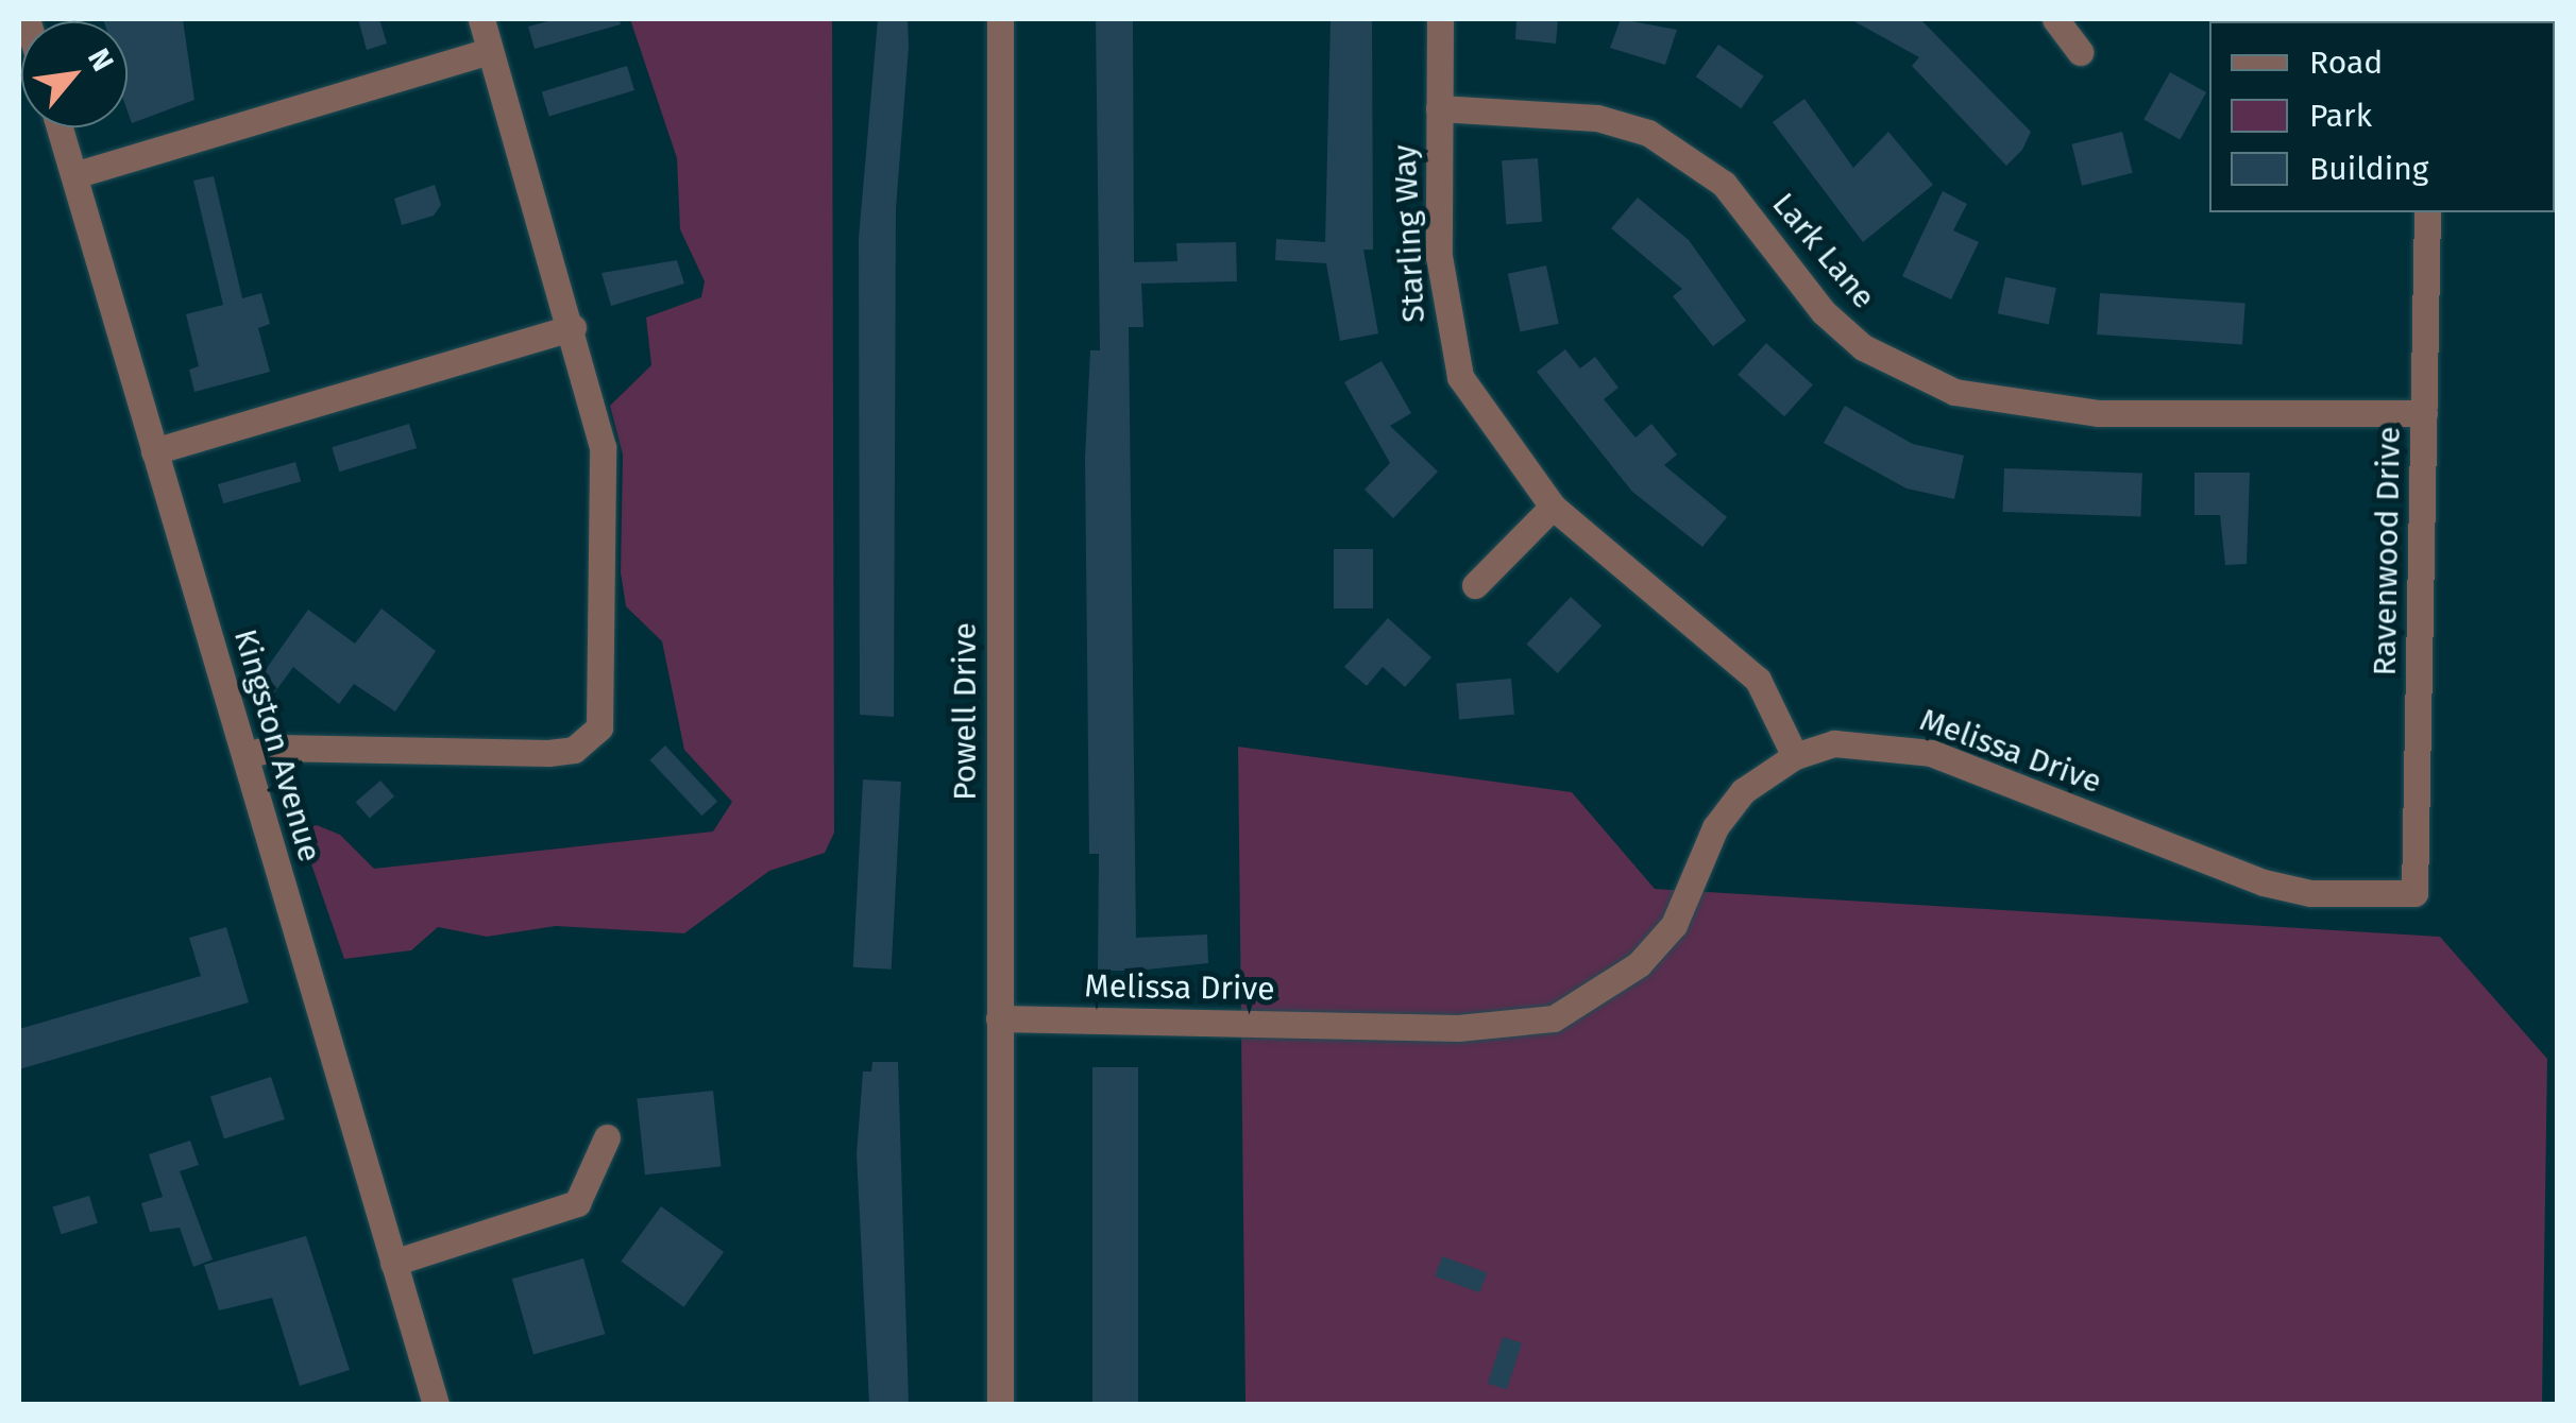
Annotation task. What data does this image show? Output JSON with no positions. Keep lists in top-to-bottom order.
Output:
{
  "streets": {
    "street": [
      "Starling Way",
      "Lark Lane",
      "Ravenwood Drive",
      "Powell Drive",
      "Kingston Avenue",
      "Melissa Drive"
    ]
  },
  "crossings": [
    ["Starling Way", "Lark Lane"],
    ["Starling Way", "Melissa Drive"],
    ["Lark Lane", "Ravenwood Drive"],
    ["Ravenwood Drive", "Melissa Drive"],
    ["Powell Drive", "Melissa Drive"]
  ],
  "legend": ["Road", "Park", "Building"],
  "north": "top right"
}
